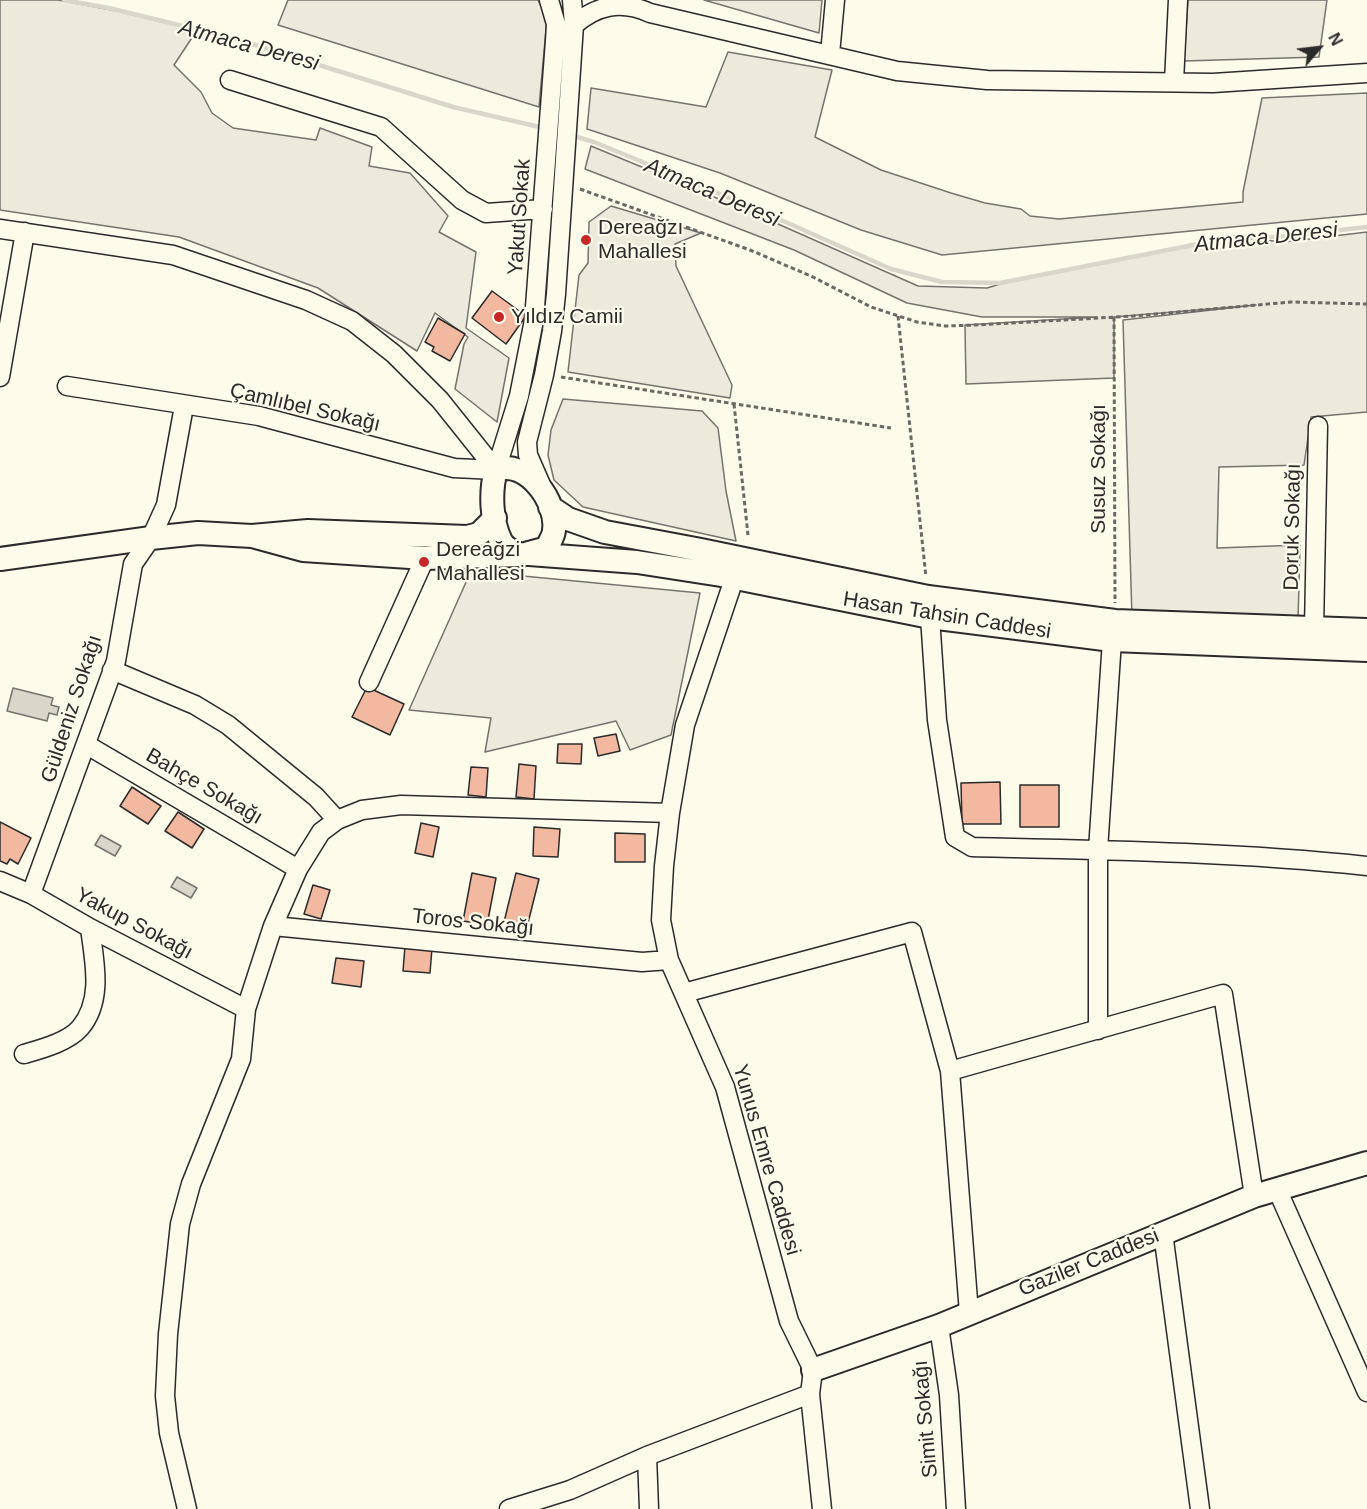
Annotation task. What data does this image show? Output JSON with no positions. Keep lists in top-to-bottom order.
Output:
{
  "streets": {
    "main road": ["Hasan Tahsin Caddesi", "Gaziler Caddesi"],
    "street": [
      "Yakut Sokak",
      "Çamlıbel Sokağı",
      "Doruk Sokağı",
      "Güldeniz Sokağı",
      "Bahçe Sokağı",
      "Toros Sokağı",
      "Yakup Sokağı",
      "Yunus Emre Caddesi",
      "Simit Sokağı"
    ],
    "path": ["Susuz Sokağı"]
  },
  "crossings": [
    ["Yakut Sokak", "Çamlıbel Sokağı"],
    ["Yakut Sokak", "Hasan Tahsin Caddesi"],
    ["Çamlıbel Sokağı", "Hasan Tahsin Caddesi"],
    ["Çamlıbel Sokağı", "Güldeniz Sokağı"],
    ["Susuz Sokağı", "Hasan Tahsin Caddesi"],
    ["Doruk Sokağı", "Hasan Tahsin Caddesi"],
    ["Hasan Tahsin Caddesi", "Yunus Emre Caddesi"],
    ["Güldeniz Sokağı", "Bahçe Sokağı"],
    ["Güldeniz Sokağı", "Yakup Sokağı"],
    ["Toros Sokağı", "Yunus Emre Caddesi"],
    ["Yunus Emre Caddesi", "Gaziler Caddesi"],
    ["Gaziler Caddesi", "Simit Sokağı"]
  ],
  "water": ["Atmaca Deresi"],
  "places": ["Dereağzı Mahallesi", "Yıldız Camii", "Dereağzi Mahallesi"],
  "north": "top right"
}
